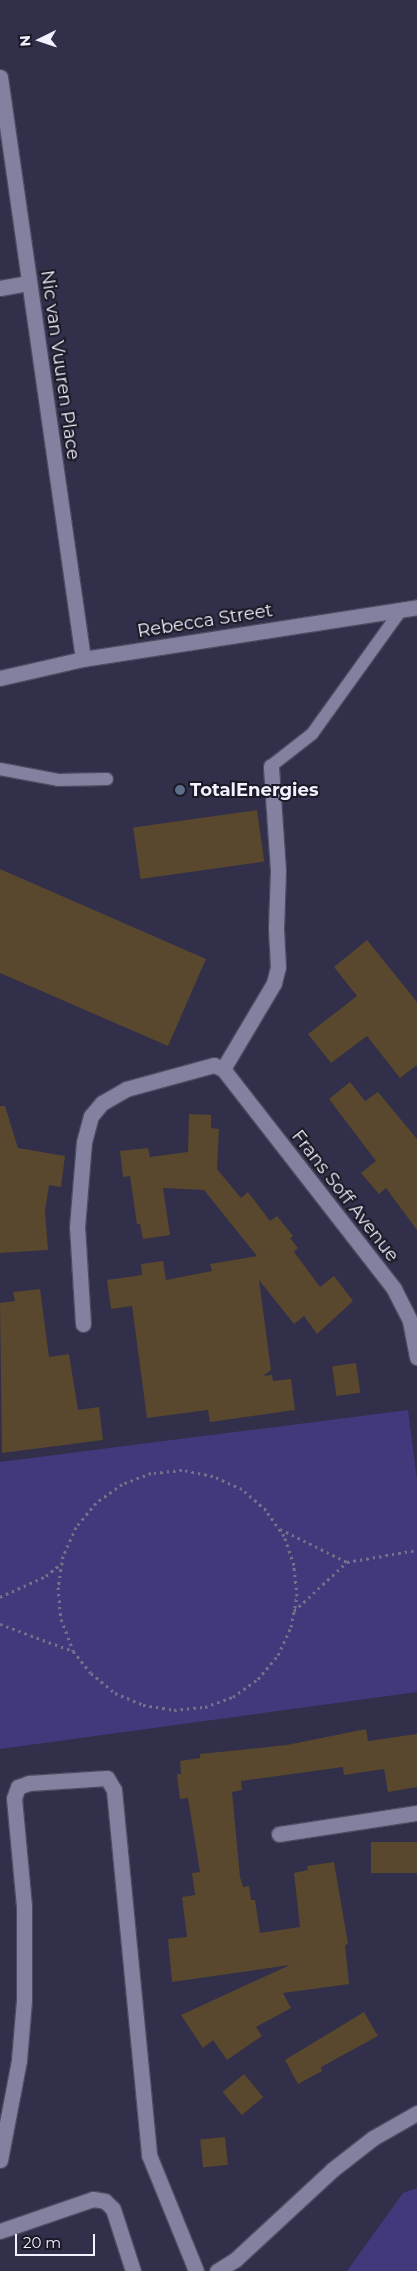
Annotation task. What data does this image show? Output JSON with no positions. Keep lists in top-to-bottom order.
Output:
{
  "streets": {
    "street": ["Nic van Vuuren Place", "Rebecca Street", "Frans Soff Avenue"]
  },
  "crossings": [
    ["Nic van Vuuren Place", "Rebecca Street"]
  ],
  "places": ["TotalEnergies"],
  "scale_bar": "20 m",
  "north": "left"
}
